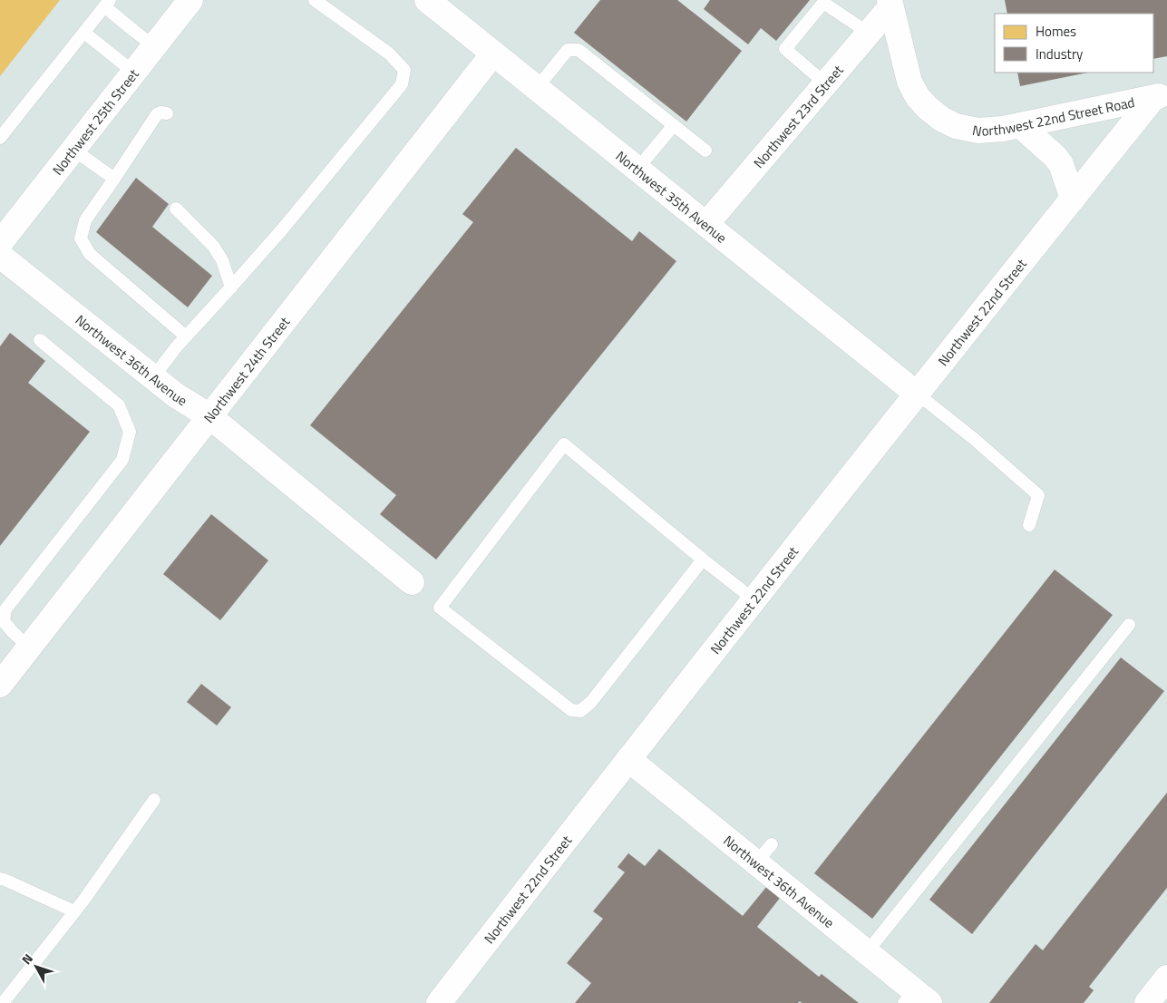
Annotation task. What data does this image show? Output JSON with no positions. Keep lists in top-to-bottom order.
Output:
{
  "streets": {
    "street": [
      "Northwest 22nd Street Road",
      "Northwest 23rd Street",
      "Northwest 25th Street",
      "Northwest 35th Avenue",
      "Northwest 22nd Street",
      "Northwest 36th Avenue",
      "Northwest 24th Street"
    ]
  },
  "crossings": [
    ["Northwest 22nd Street Road", "Northwest 23rd Street"],
    ["Northwest 22nd Street Road", "Northwest 22nd Street"],
    ["Northwest 23rd Street", "Northwest 35th Avenue"],
    ["Northwest 35th Avenue", "Northwest 22nd Street"],
    ["Northwest 35th Avenue", "Northwest 24th Street"],
    ["Northwest 22nd Street", "Northwest 36th Avenue"],
    ["Northwest 36th Avenue", "Northwest 24th Street"]
  ],
  "legend": ["Homes", "Industry"],
  "north": "top left"
}
